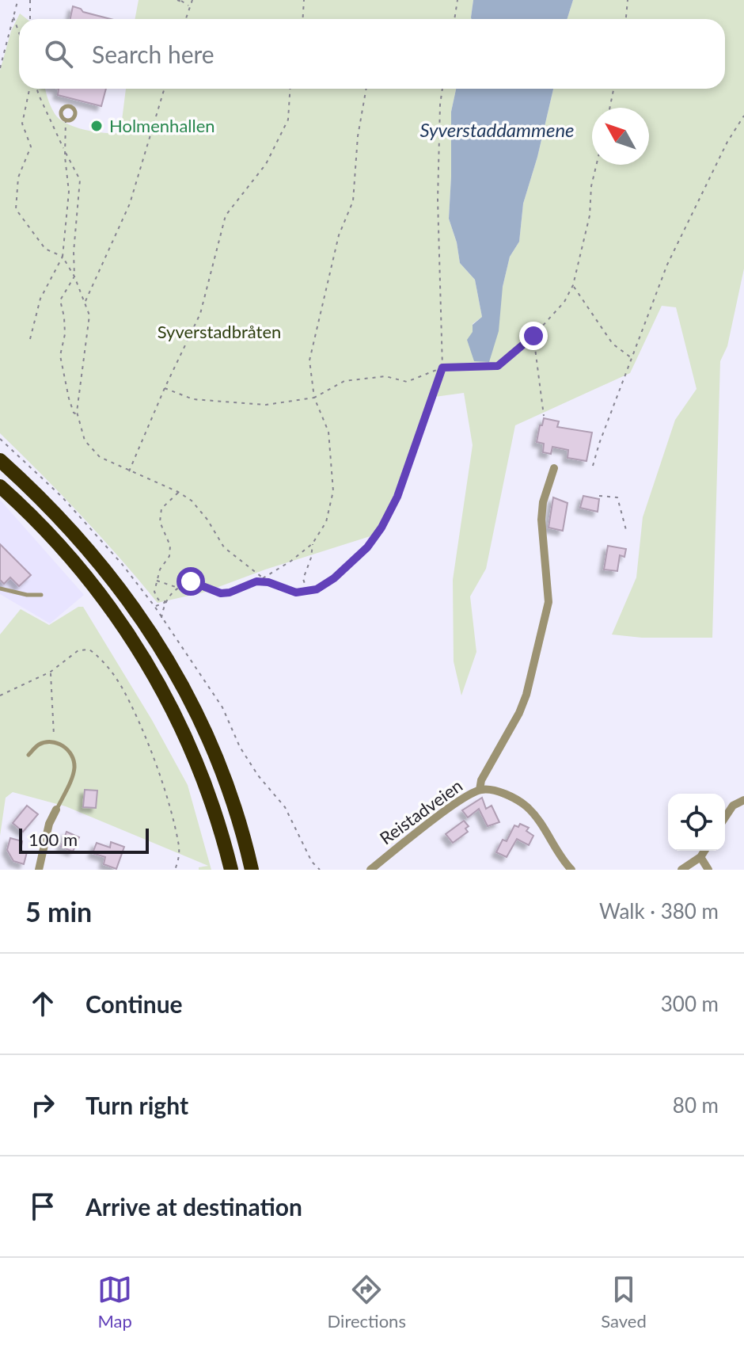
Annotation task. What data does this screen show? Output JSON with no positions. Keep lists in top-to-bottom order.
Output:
{
  "streets": {
    "street": ["Reistadveien"]
  },
  "water": ["Syverstaddammene"],
  "parks": ["Syverstadbråten"],
  "places": ["Holmenhallen"],
  "scale_bar": "100 m",
  "north": "top left",
  "page": {
    "search": "Search here",
    "scale": "100 m",
    "heading": ["5 min", "Walk · 380 m"],
    "list": [
      ["Continue", "300 m"],
      ["Turn right", "80 m"],
      "Arrive at destination"
    ],
    "nav": ["Map", "Directions", "Saved"]
  }
}
